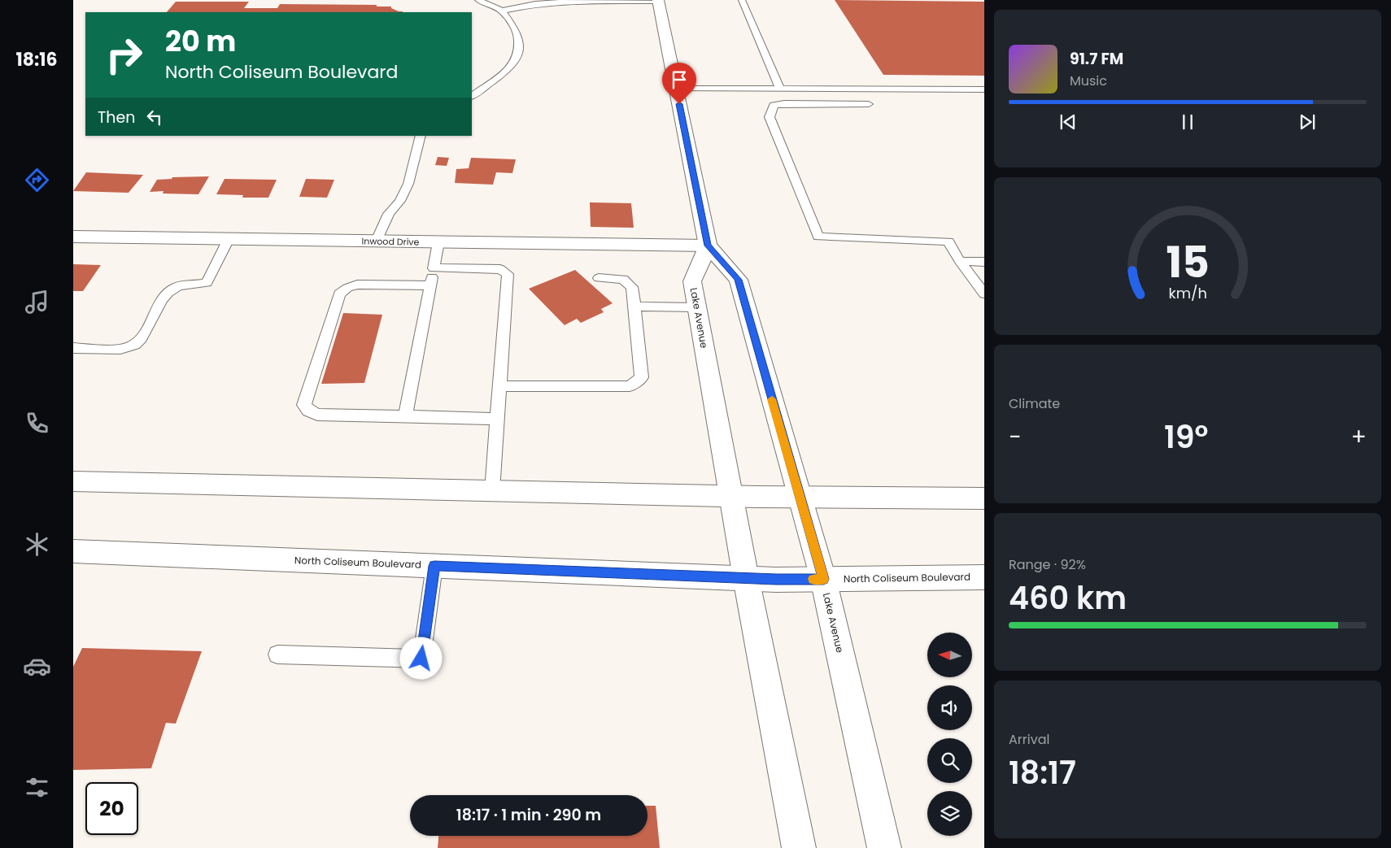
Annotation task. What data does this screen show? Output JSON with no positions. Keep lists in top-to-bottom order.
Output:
{
  "streets": {
    "main road": ["Inwood Drive", "Lake Avenue", "North Coliseum Boulevard"]
  },
  "crossings": [
    ["Inwood Drive", "Lake Avenue"],
    ["Lake Avenue", "North Coliseum Boulevard"]
  ],
  "north": "left",
  "page": {
    "tabs": "18:16",
    "turn": ["20 m", "North Coliseum Boulevard"],
    "song": ["91.7 FM", "Music"],
    "then": "Then",
    "tile": [
      "Climate",
      ["Range · 92%", "460 km"],
      ["Arrival", "18:17"]
    ],
    "heat": ["−", "19°", "+"],
    "limit": "20",
    "trip": "18:17 · 1 min · 290 m",
    "gauge": ["15", "km/h"]
  }
}
